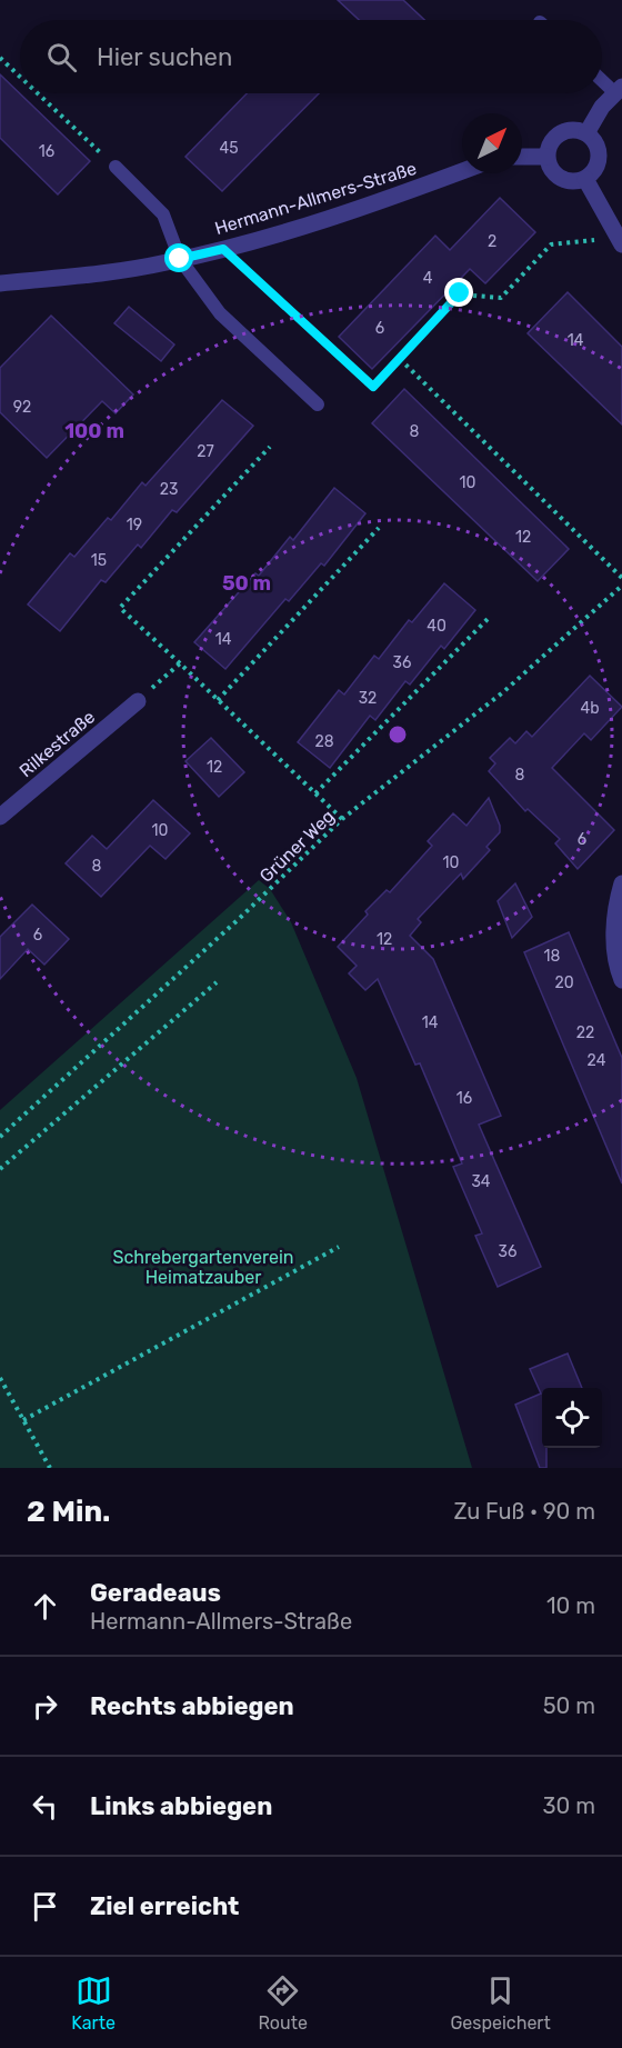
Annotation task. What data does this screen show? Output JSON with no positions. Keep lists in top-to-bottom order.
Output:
{
  "streets": {
    "street": ["Hermann-Allmers-Straße", "Rilkestraße"],
    "path": ["Grüner Weg"]
  },
  "parks": ["Schrebergartenverein Heimatzauber"],
  "house_numbers": [
    "45",
    "16",
    "2",
    "4",
    "6",
    "14",
    "92",
    "8",
    "27",
    "10",
    "23",
    "19",
    "12",
    "15",
    "40",
    "14",
    "36",
    "32",
    "4b",
    "28",
    "12",
    "8",
    "10",
    "6",
    "10",
    "8",
    "6",
    "12",
    "18",
    "20",
    "14",
    "22",
    "24",
    "16",
    "34",
    "36"
  ],
  "north": "top right",
  "page": {
    "search": "Hier suchen",
    "heading": ["2 Min.", "Zu Fuß · 90 m"],
    "list": [
      ["Geradeaus", "Hermann-Allmers-Straße", "10 m"],
      ["Rechts abbiegen", "50 m"],
      ["Links abbiegen", "30 m"],
      "Ziel erreicht"
    ],
    "nav": ["Karte", "Route", "Gespeichert"]
  },
  "rings": ["100 m", "50 m"]
}
